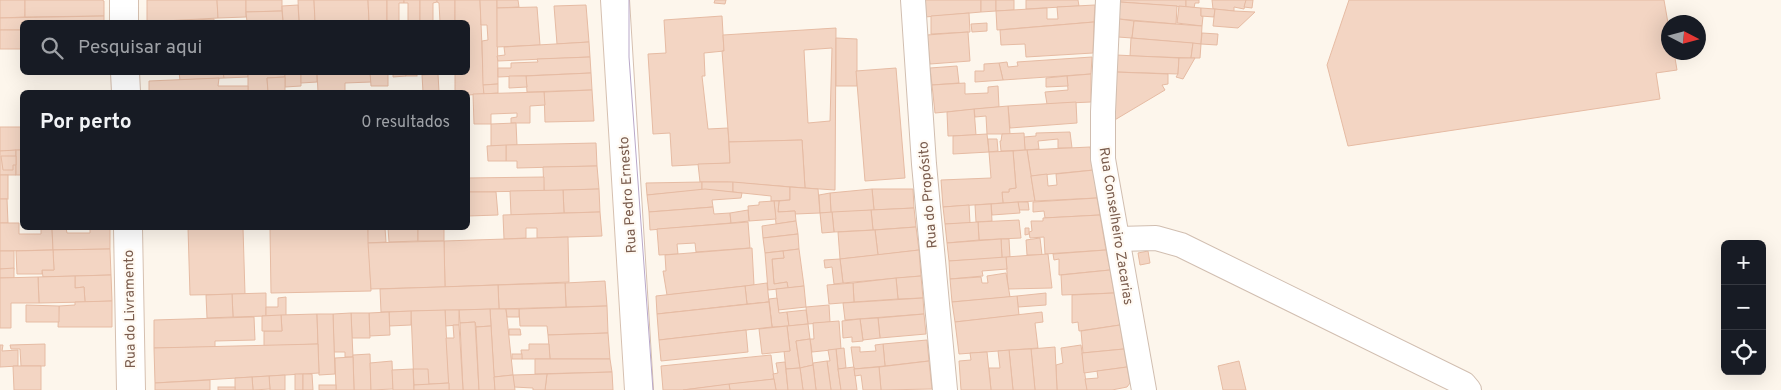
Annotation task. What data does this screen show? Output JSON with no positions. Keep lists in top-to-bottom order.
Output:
{
  "streets": {
    "street": [
      "Rua Pedro Ernesto",
      "Rua do Propósito",
      "Rua Conselheiro Zacarias",
      "Rua do Livramento"
    ]
  },
  "north": "right",
  "page": {
    "search": "Pesquisar aqui",
    "heading": ["Por perto", "0 resultados"],
    "map_buttons": ["+", "−"]
  }
}
